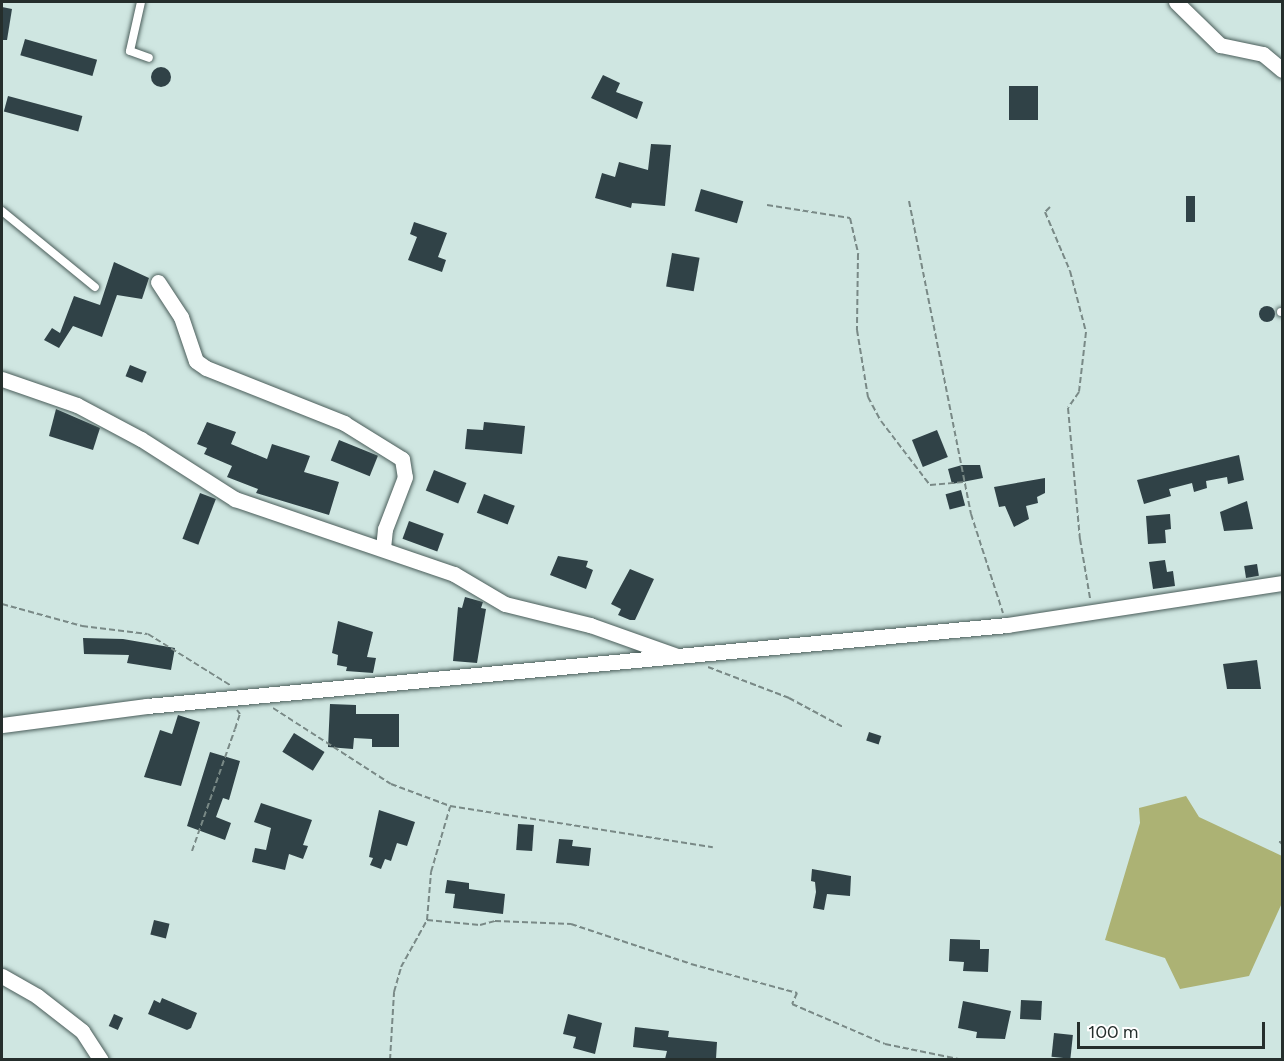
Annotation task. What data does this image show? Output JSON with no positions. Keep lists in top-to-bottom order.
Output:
{
  "scale_bar": "100 m"
}
